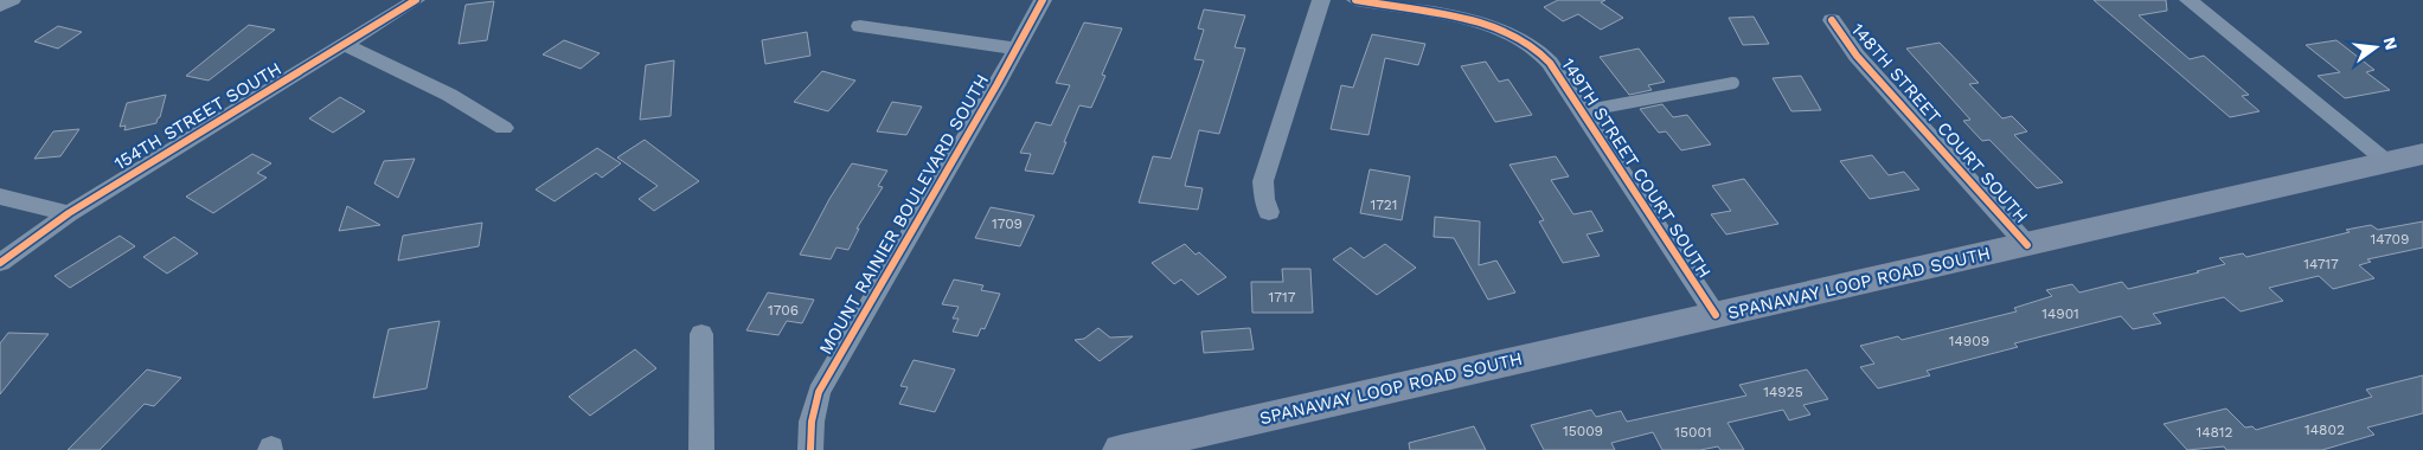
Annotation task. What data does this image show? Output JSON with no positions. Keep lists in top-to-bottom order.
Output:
{
  "streets": {
    "main road": ["SPANAWAY LOOP ROAD SOUTH"],
    "street": [
      "154TH STREET SOUTH",
      "148TH STREET COURT SOUTH",
      "149TH STREET COURT SOUTH",
      "MOUNT RAINIER BOULEVARD SOUTH"
    ]
  },
  "crossings": [
    ["148TH STREET COURT SOUTH", "SPANAWAY LOOP ROAD SOUTH"],
    ["149TH STREET COURT SOUTH", "SPANAWAY LOOP ROAD SOUTH"]
  ],
  "house_numbers": [
    "1721",
    "1709",
    "14709",
    "14717",
    "1717",
    "1706",
    "14901",
    "14909",
    "14925",
    "14802",
    "15009",
    "15001",
    "14812"
  ],
  "north": "right"
}
